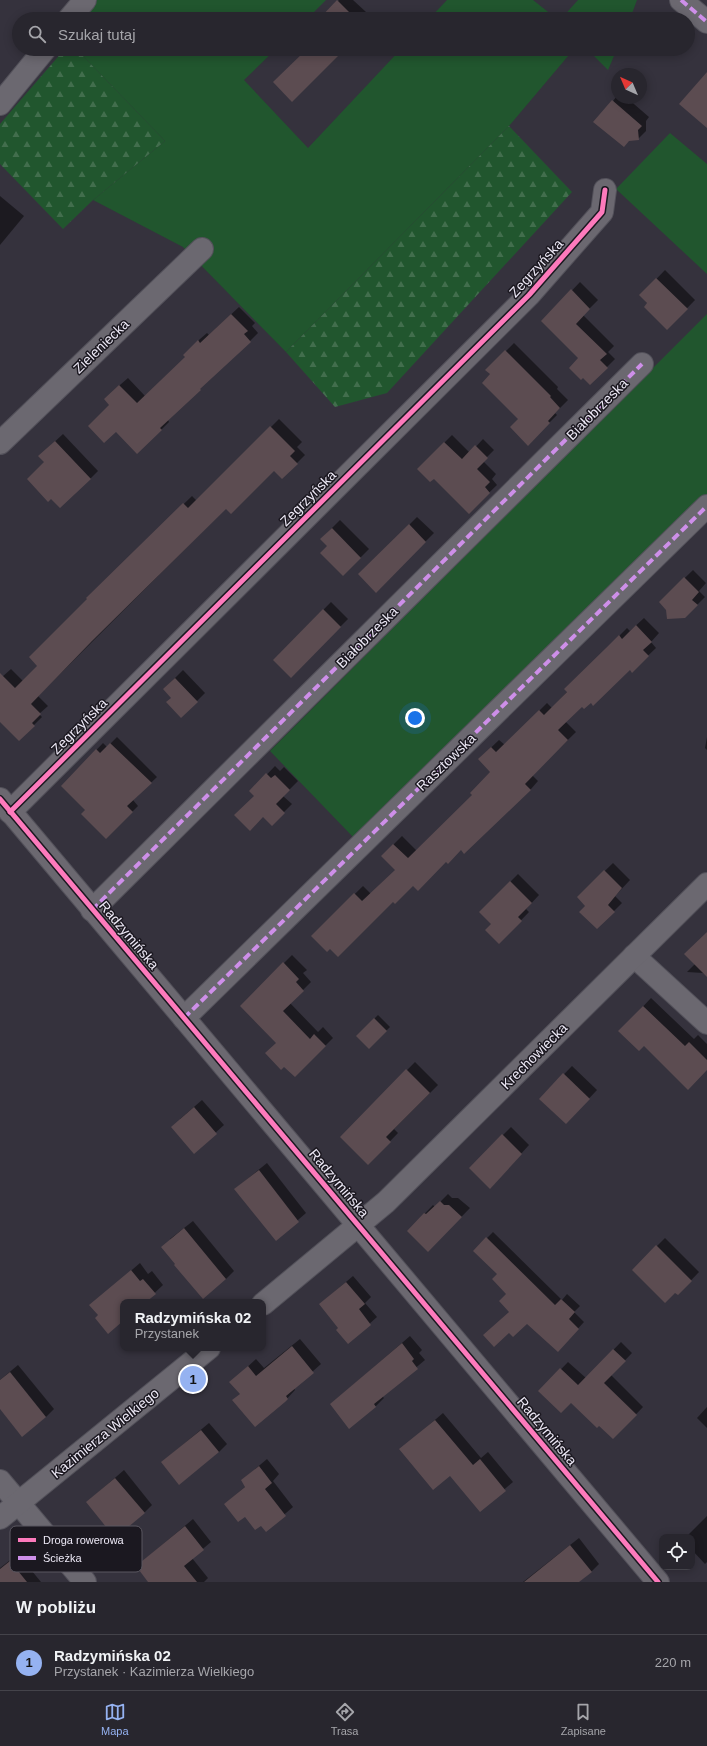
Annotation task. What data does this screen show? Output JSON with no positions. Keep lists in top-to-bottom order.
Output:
{
  "streets": {
    "street": [
      "Zegrzyńska",
      "Zieleniecka",
      "Białobrzeska",
      "Rasztowska",
      "Radzymińska",
      "Krechowiecka",
      "Kazimierza Wielkiego"
    ]
  },
  "crossings": [
    ["Zegrzyńska", "Radzymińska"],
    ["Białobrzeska", "Radzymińska"],
    ["Rasztowska", "Radzymińska"],
    ["Radzymińska", "Krechowiecka"]
  ],
  "legend": ["Droga rowerowa", "Ścieżka"],
  "north": "top left",
  "page": {
    "search": "Szukaj tutaj",
    "popup": ["Radzymińska 02", "Przystanek"],
    "pins": "1",
    "heading": "W pobliżu",
    "list": [
      {
        "mark": "1",
        "name": "Radzymińska 02",
        "note": "Przystanek · Kazimierza Wielkiego",
        "value": "220 m"
      }
    ],
    "nav": ["Mapa", "Trasa", "Zapisane"]
  }
}
